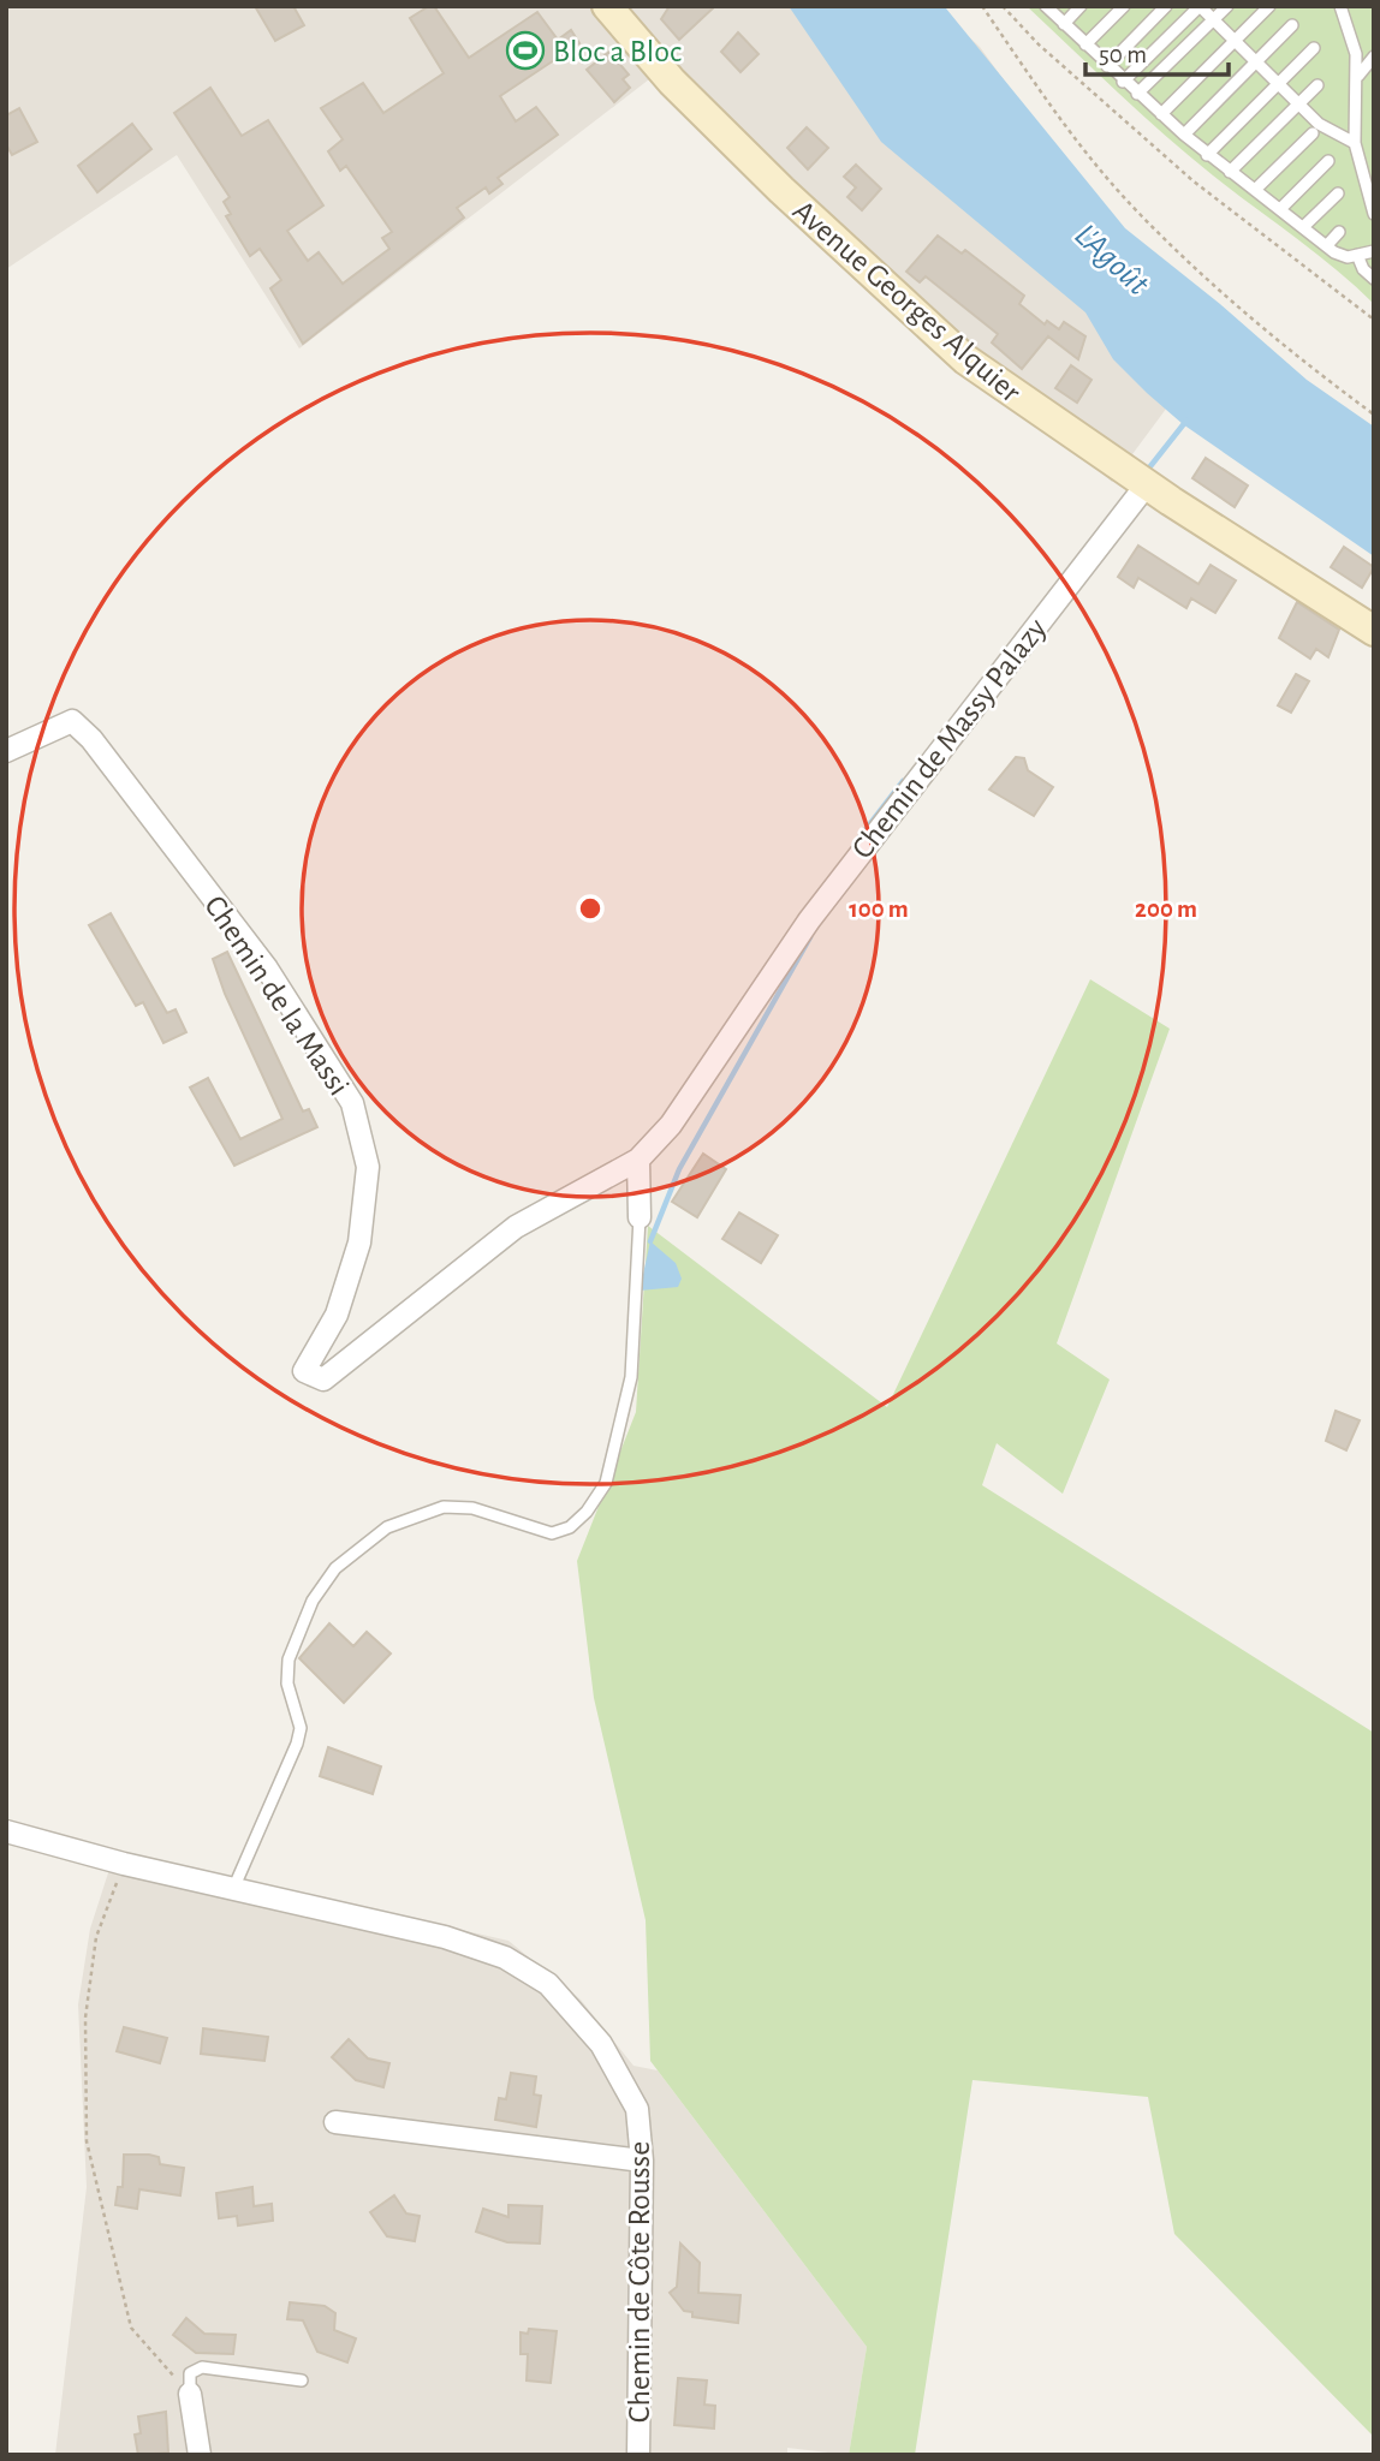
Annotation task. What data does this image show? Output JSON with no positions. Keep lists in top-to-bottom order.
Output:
{
  "streets": {
    "main road": ["Avenue Georges Alquier"],
    "street": ["Chemin de Massy Palazy", "Chemin de la Massi", "Chemin de Côte Rousse"]
  },
  "crossings": [
    ["Avenue Georges Alquier", "Chemin de Massy Palazy"],
    ["Chemin de Massy Palazy", "Chemin de la Massi"]
  ],
  "water": ["L'Agoût"],
  "places": {
    "sports": ["Bloc a Bloc"]
  },
  "scale_bar": "50 m",
  "rings": ["100 m", "200 m"]
}
